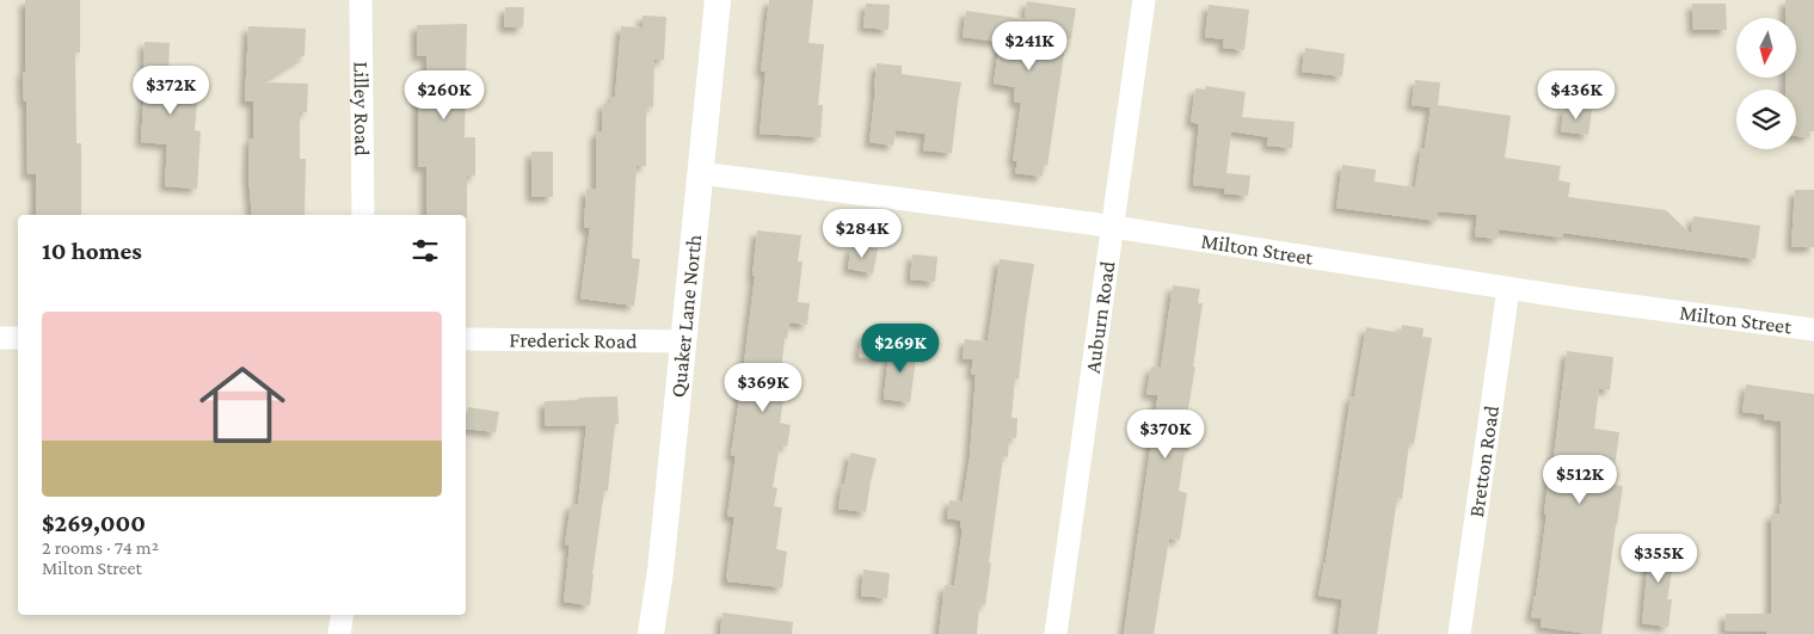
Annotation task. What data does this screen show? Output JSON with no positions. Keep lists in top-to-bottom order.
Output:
{
  "streets": {
    "street": [
      "Lilley Road",
      "Milton Street",
      "Quaker Lane North",
      "Auburn Road",
      "Frederick Road",
      "Bretton Road"
    ]
  },
  "crossings": [
    ["Milton Street", "Quaker Lane North"],
    ["Milton Street", "Auburn Road"],
    ["Milton Street", "Bretton Road"],
    ["Quaker Lane North", "Frederick Road"]
  ],
  "north": "bottom",
  "page": {
    "price": [
      "$241K",
      "$372K",
      "$260K",
      "$436K",
      "$284K",
      "$269K",
      "$369K",
      "$370K",
      "$512K",
      "$355K"
    ],
    "heading": "10 homes",
    "list": [
      {
        "name": "$269,000",
        "note": "2 rooms · 74 m² · Milton Street"
      }
    ]
  }
}
